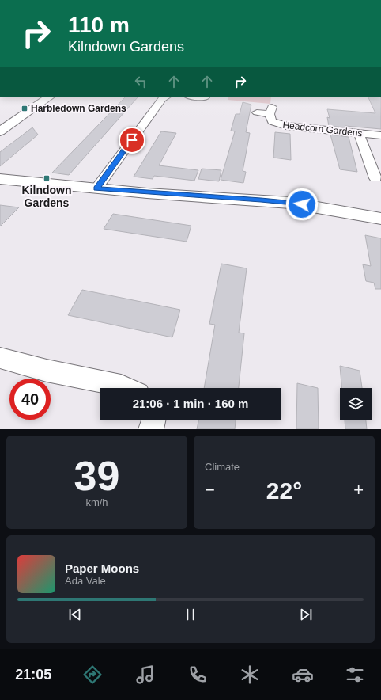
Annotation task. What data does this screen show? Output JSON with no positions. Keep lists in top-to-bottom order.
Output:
{
  "streets": {
    "street": ["Headcorn Gardens"]
  },
  "places": {
    "transit": ["Harbledown Gardens", "Kilndown Gardens"]
  },
  "page": {
    "turn": ["110 m", "Kilndown Gardens"],
    "limit": "40",
    "trip": "21:06 · 1 min · 160 m",
    "tile": [
      ["39", "km/h"],
      "Climate"
    ],
    "heat": ["−", "22°", "+"],
    "song": ["Paper Moons", "Ada Vale"],
    "tabs": "21:05"
  }
}
